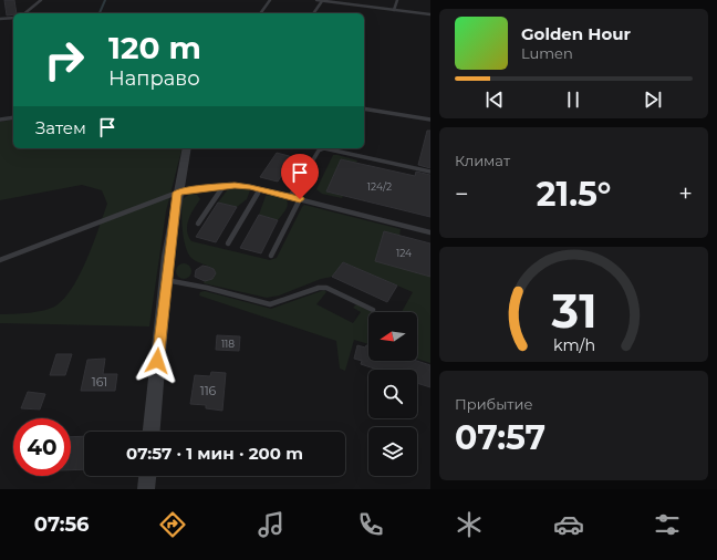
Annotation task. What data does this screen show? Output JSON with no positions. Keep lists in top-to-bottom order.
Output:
{
  "house_numbers": [
    "124/2",
    "124",
    "118",
    "161",
    "116"
  ],
  "north": "left",
  "page": {
    "turn": ["120 m", "Направо"],
    "song": ["Golden Hour", "Lumen"],
    "then": "Затем",
    "tile": [
      "Климат",
      ["Прибытие", "07:57"]
    ],
    "heat": ["−", "21.5°", "+"],
    "limit": "40",
    "trip": "07:57 · 1 мин · 200 m",
    "tabs": "07:56",
    "gauge": ["31", "km/h"]
  }
}
